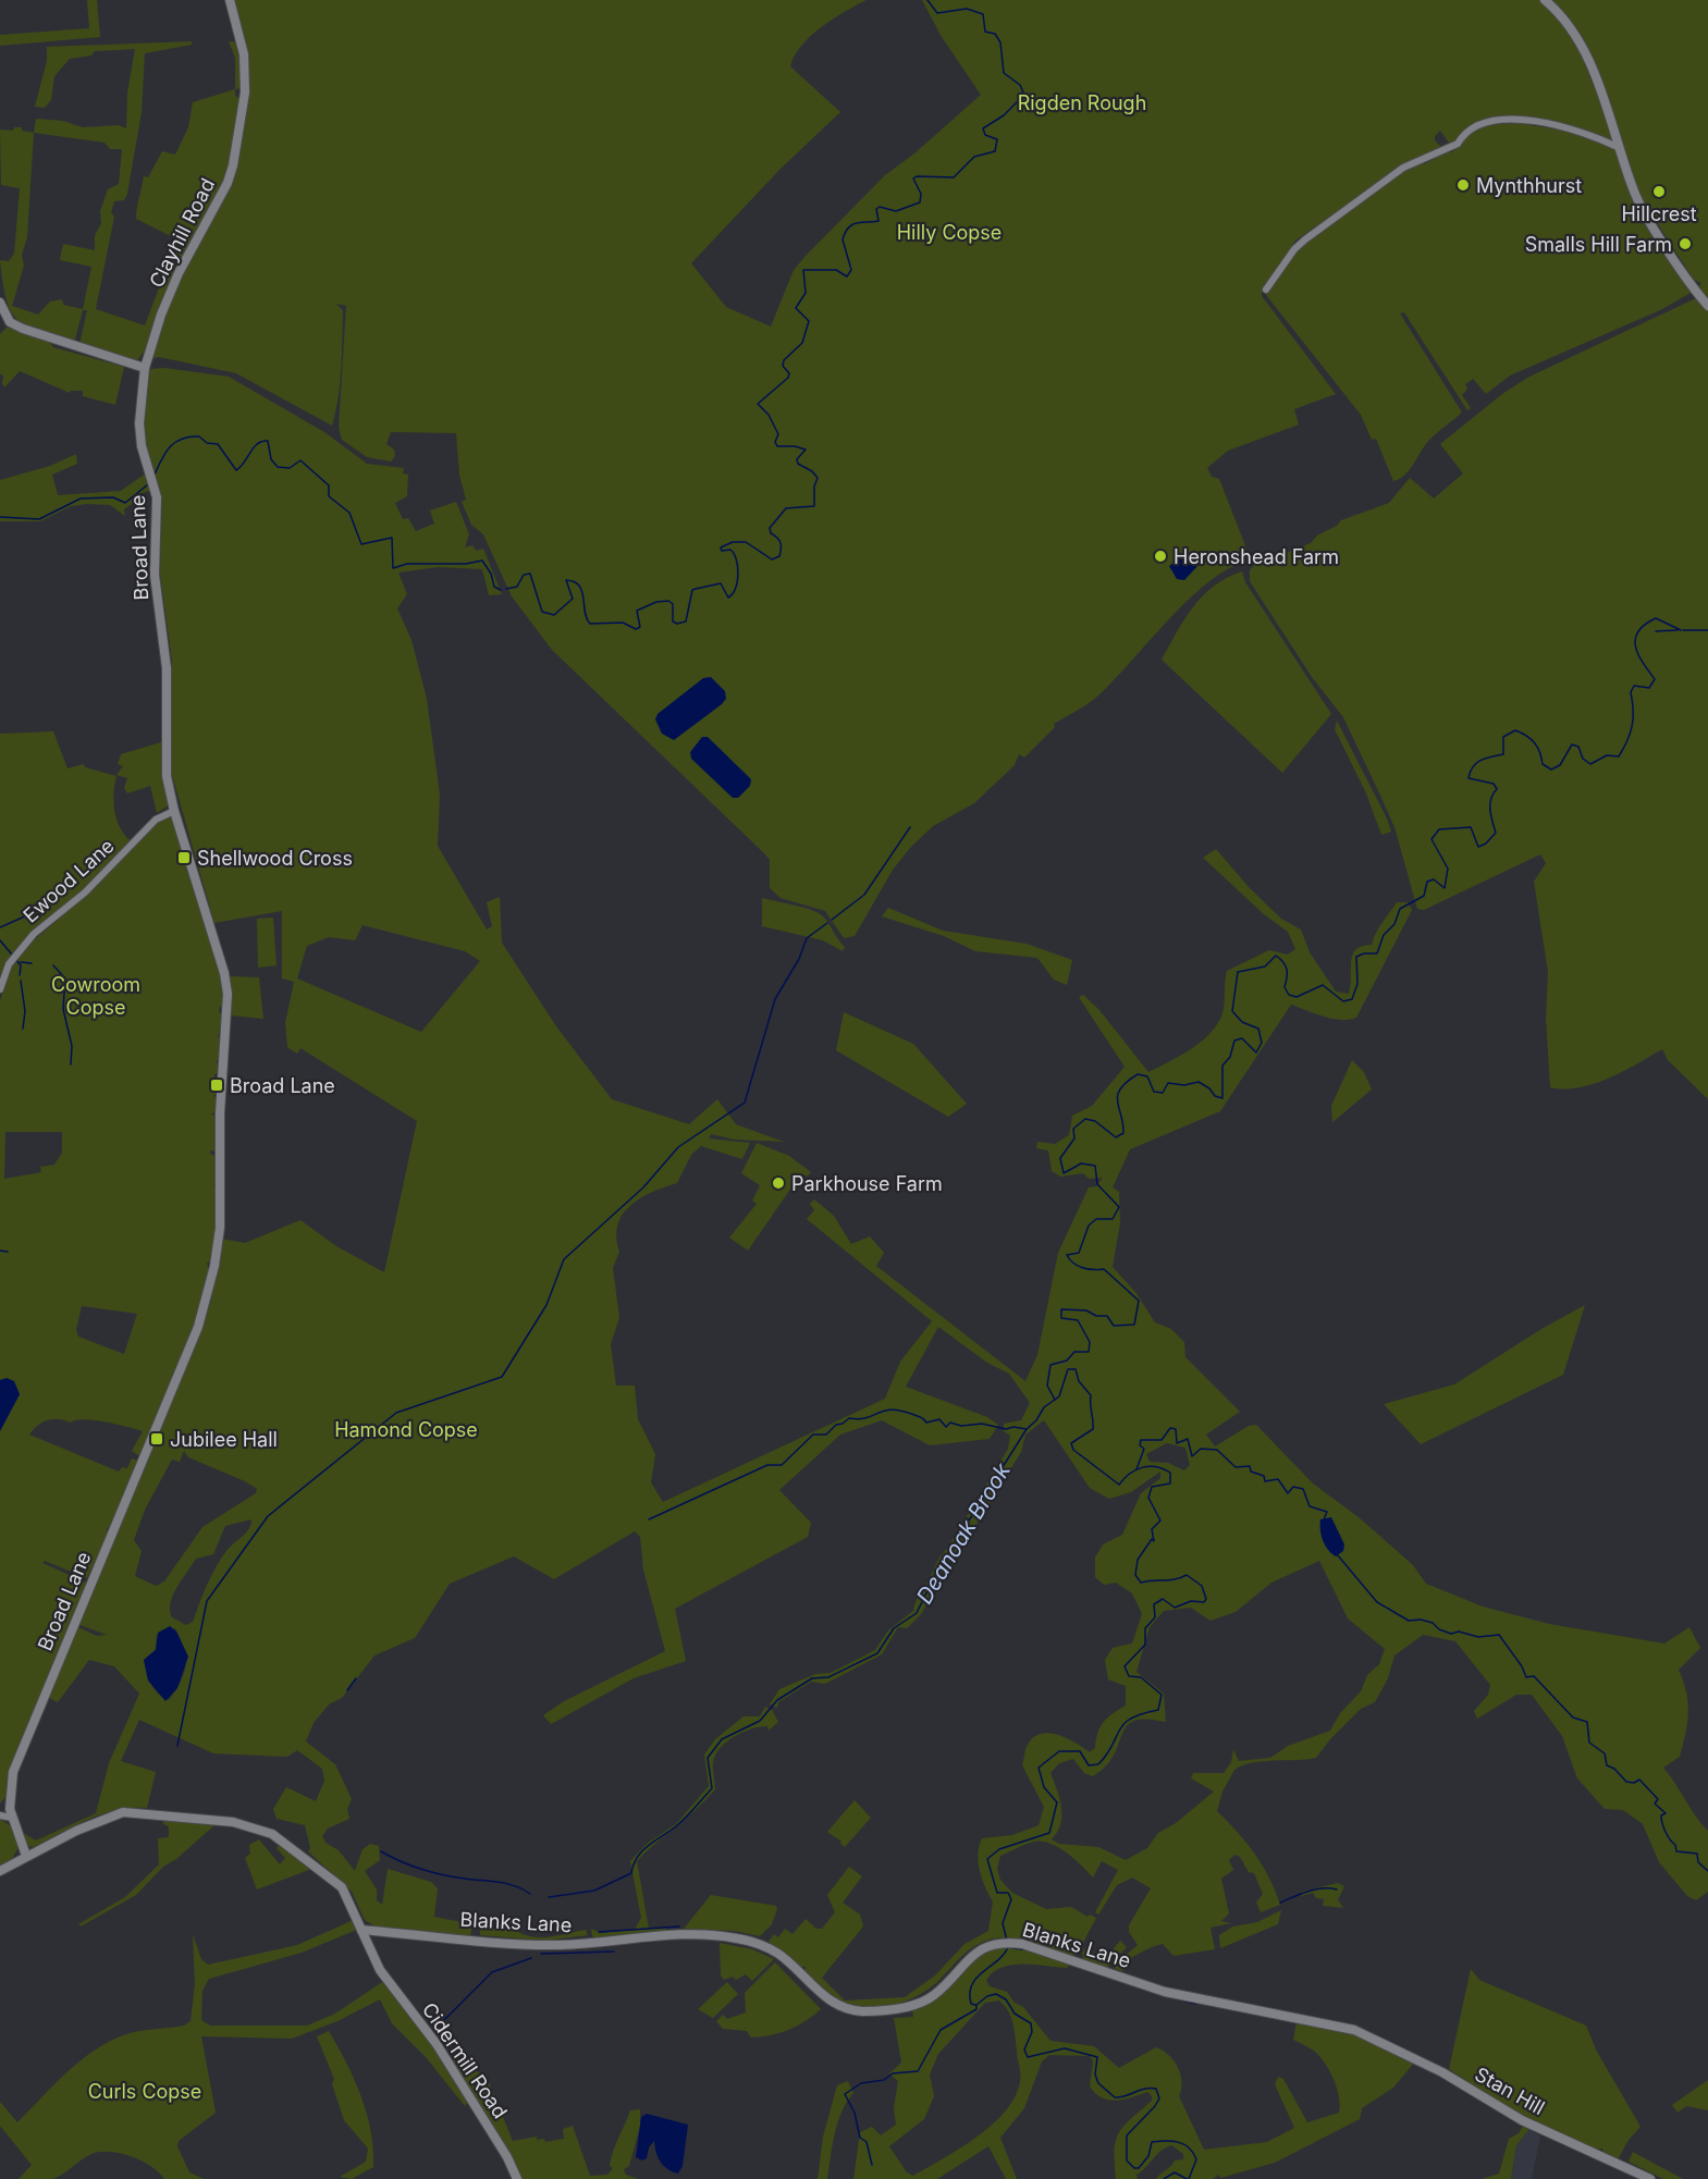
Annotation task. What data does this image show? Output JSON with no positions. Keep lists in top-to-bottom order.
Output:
{
  "streets": {
    "street": [
      "Clayhill Road",
      "Broad Lane",
      "Ewood Lane",
      "Blanks Lane",
      "Cidermill Road",
      "Stan Hill"
    ]
  },
  "crossings": [
    ["Clayhill Road", "Broad Lane"],
    ["Broad Lane", "Ewood Lane"],
    ["Broad Lane", "Cidermill Road"],
    ["Blanks Lane", "Cidermill Road"],
    ["Blanks Lane", "Stan Hill"]
  ],
  "water": ["Deanoak Brook"],
  "parks": [
    "Rigden Rough",
    "Hilly Copse",
    "Cowroom Copse",
    "Hamond Copse",
    "Curls Copse"
  ],
  "places": {
    "other": [
      "Mynthhurst",
      "Hillcrest",
      "Smalls Hill Farm",
      "Heronshead Farm",
      "Parkhouse Farm"
    ],
    "transit": ["Shellwood Cross", "Broad Lane", "Jubilee Hall"]
  }
}
